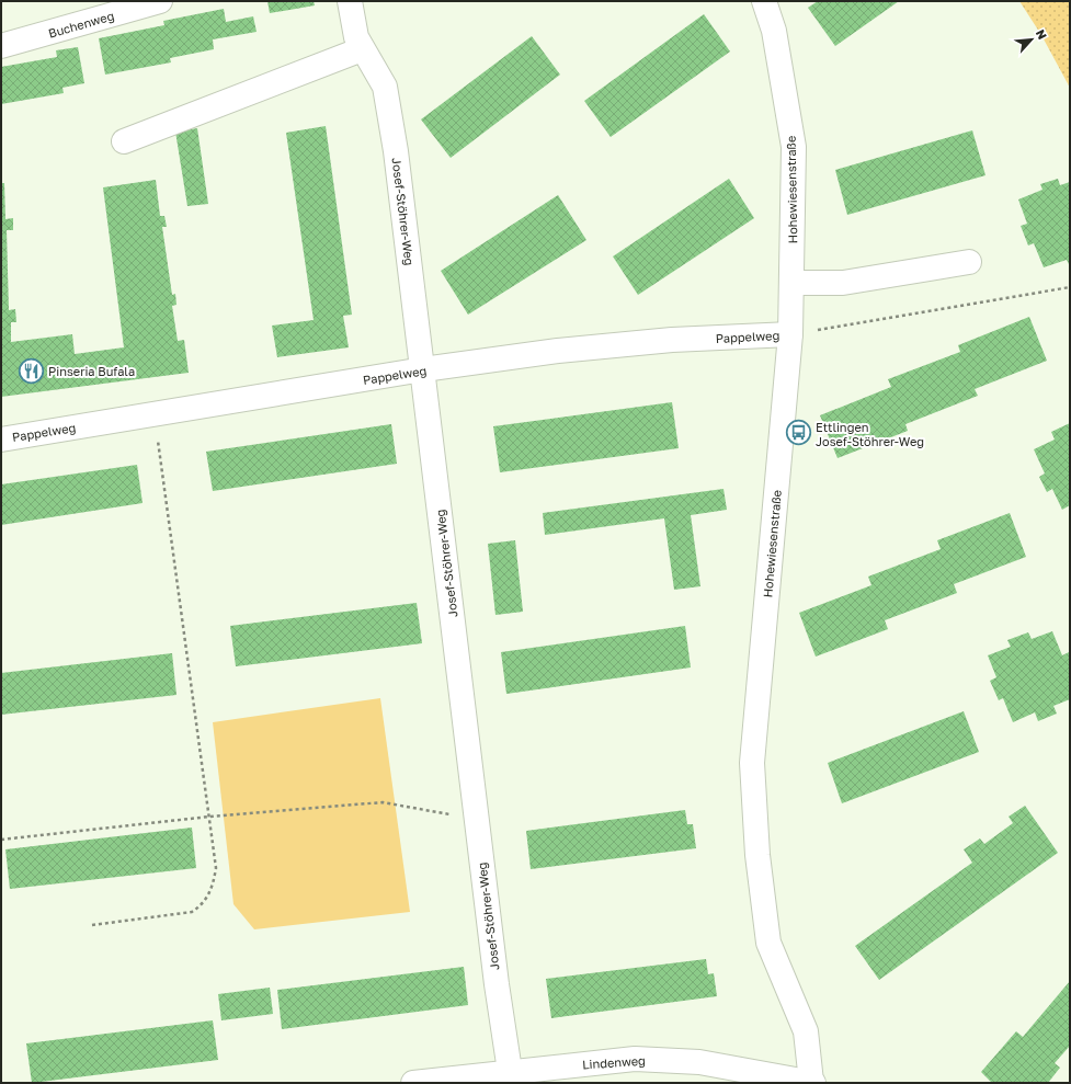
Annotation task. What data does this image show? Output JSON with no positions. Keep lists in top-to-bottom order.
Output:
{
  "streets": {
    "street": [
      "Buchenweg",
      "Hohewiesenstraße",
      "Josef-Stöhrer-Weg",
      "Pappelweg",
      "Lindenweg"
    ]
  },
  "crossings": [
    ["Hohewiesenstraße", "Pappelweg"],
    ["Hohewiesenstraße", "Lindenweg"],
    ["Josef-Stöhrer-Weg", "Pappelweg"],
    ["Josef-Stöhrer-Weg", "Lindenweg"]
  ],
  "places": {
    "restaurant": ["Pinseria Bufala"],
    "bus stop": ["Ettlingen Josef-Stöhrer-Weg"]
  },
  "north": "top right"
}
